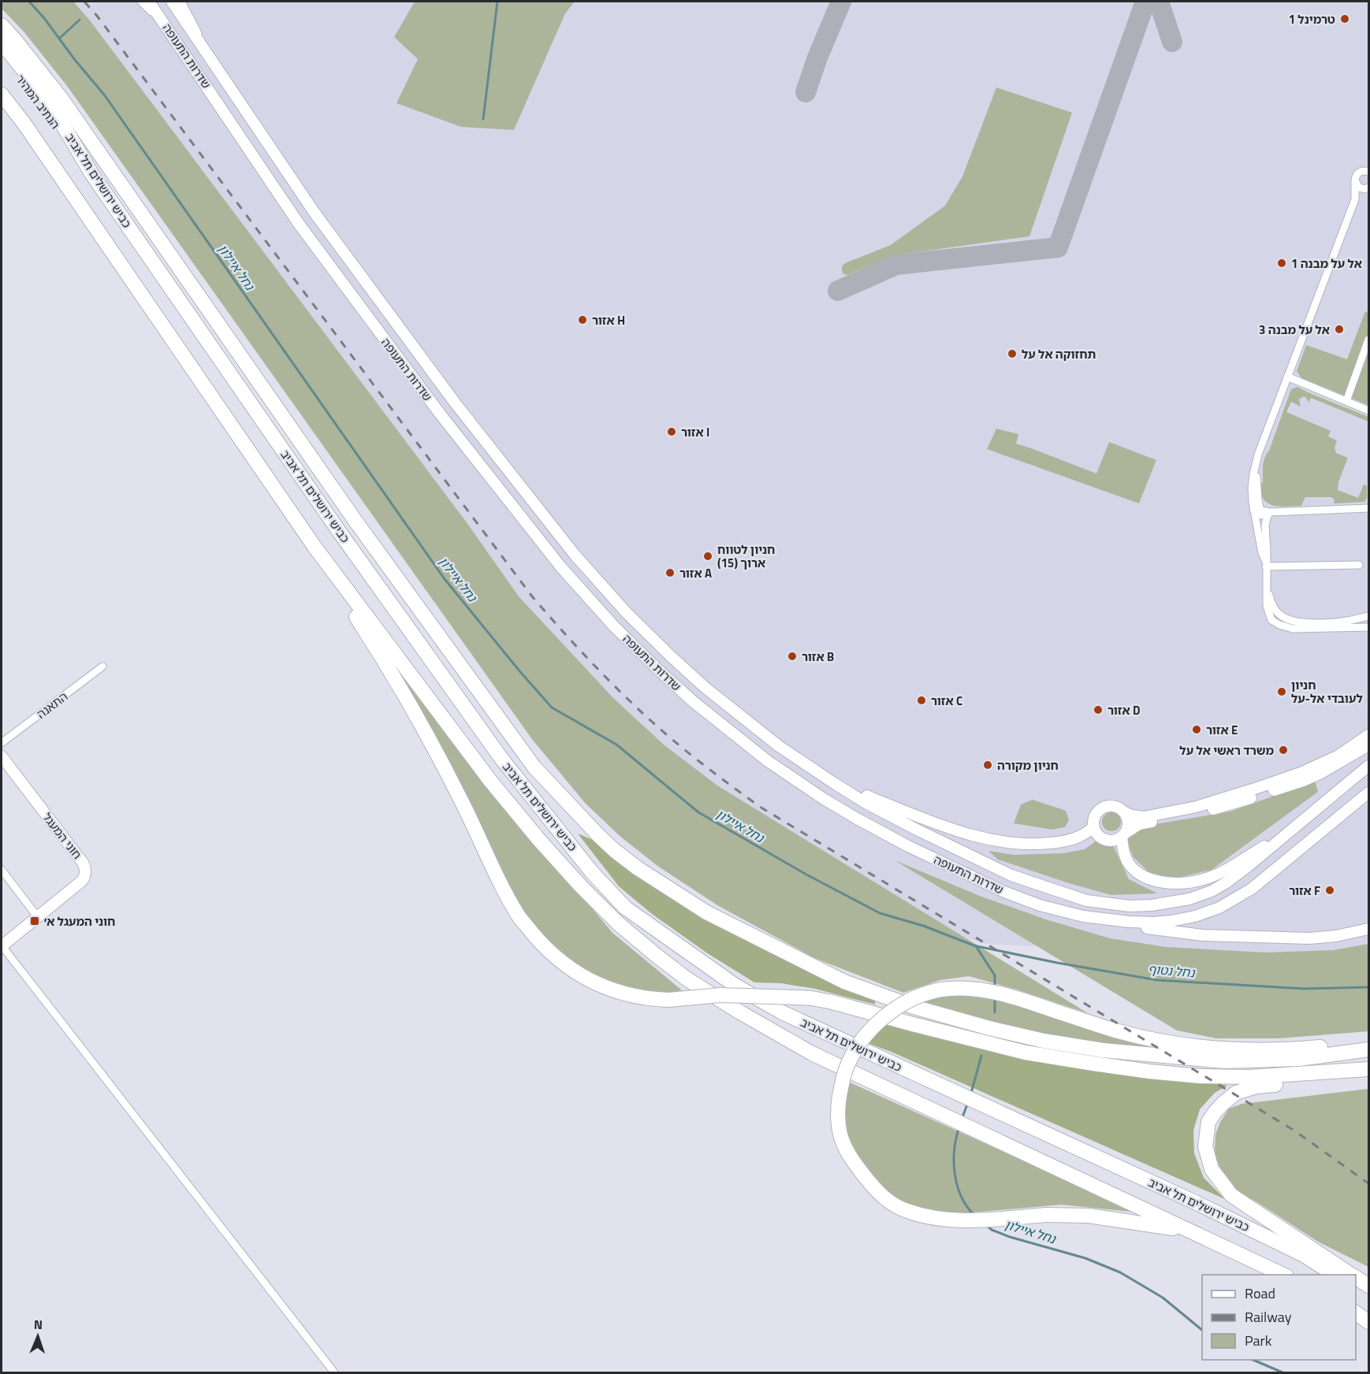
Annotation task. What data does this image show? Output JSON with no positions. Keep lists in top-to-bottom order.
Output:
{
  "streets": {
    "highway": ["הנתיב המהיר", "כביש ירושלים תל אביב"],
    "main road": ["שדרות התעופה", "חוני המעגל"],
    "street": ["התאנה"]
  },
  "crossings": [
    ["הנתיב המהיר", "כביש ירושלים תל אביב"]
  ],
  "water": ["נחל איילון", "נחל נטוף"],
  "places": {
    "other": [
      "טרמינל 1",
      "אל על מבנה 1",
      "אזור H",
      "אל על מבנה 3",
      "תחזוקה אל על",
      "אזור I",
      "חניון לטווח ארוך (15)",
      "אזור A",
      "אזור B",
      "חניון לעובדי אל-על",
      "אזור C",
      "אזור D",
      "אזור E",
      "משרד ראשי אל על",
      "חניון מקורה",
      "אזור F"
    ],
    "transit": ["חוני המעגל א׳"]
  },
  "legend": ["Road", "Railway", "Park"],
  "north": "top"
}
